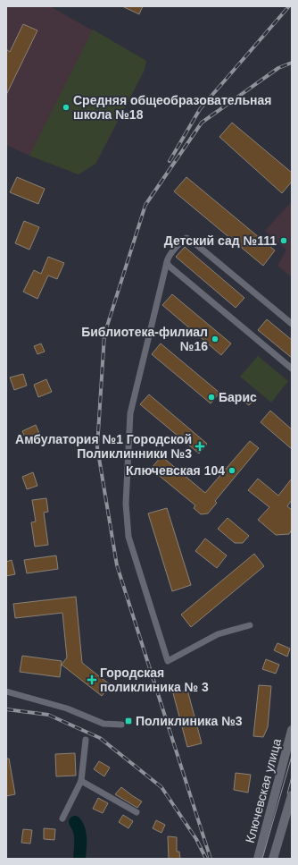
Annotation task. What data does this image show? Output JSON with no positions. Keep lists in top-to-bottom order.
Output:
{
  "streets": {
    "main road": ["Ключевская улица"]
  },
  "places": {
    "other": [
      "Средняя общеобразовательная школа №18",
      "Детский сад №111",
      "Библиотека-филиал №16",
      "Барис",
      "Ключевская 104"
    ],
    "health": ["Амбулатория №1 Городской Поликлинники №3", "Городская поликлиника № 3"],
    "transit": ["Поликлиника №3"]
  }
}
